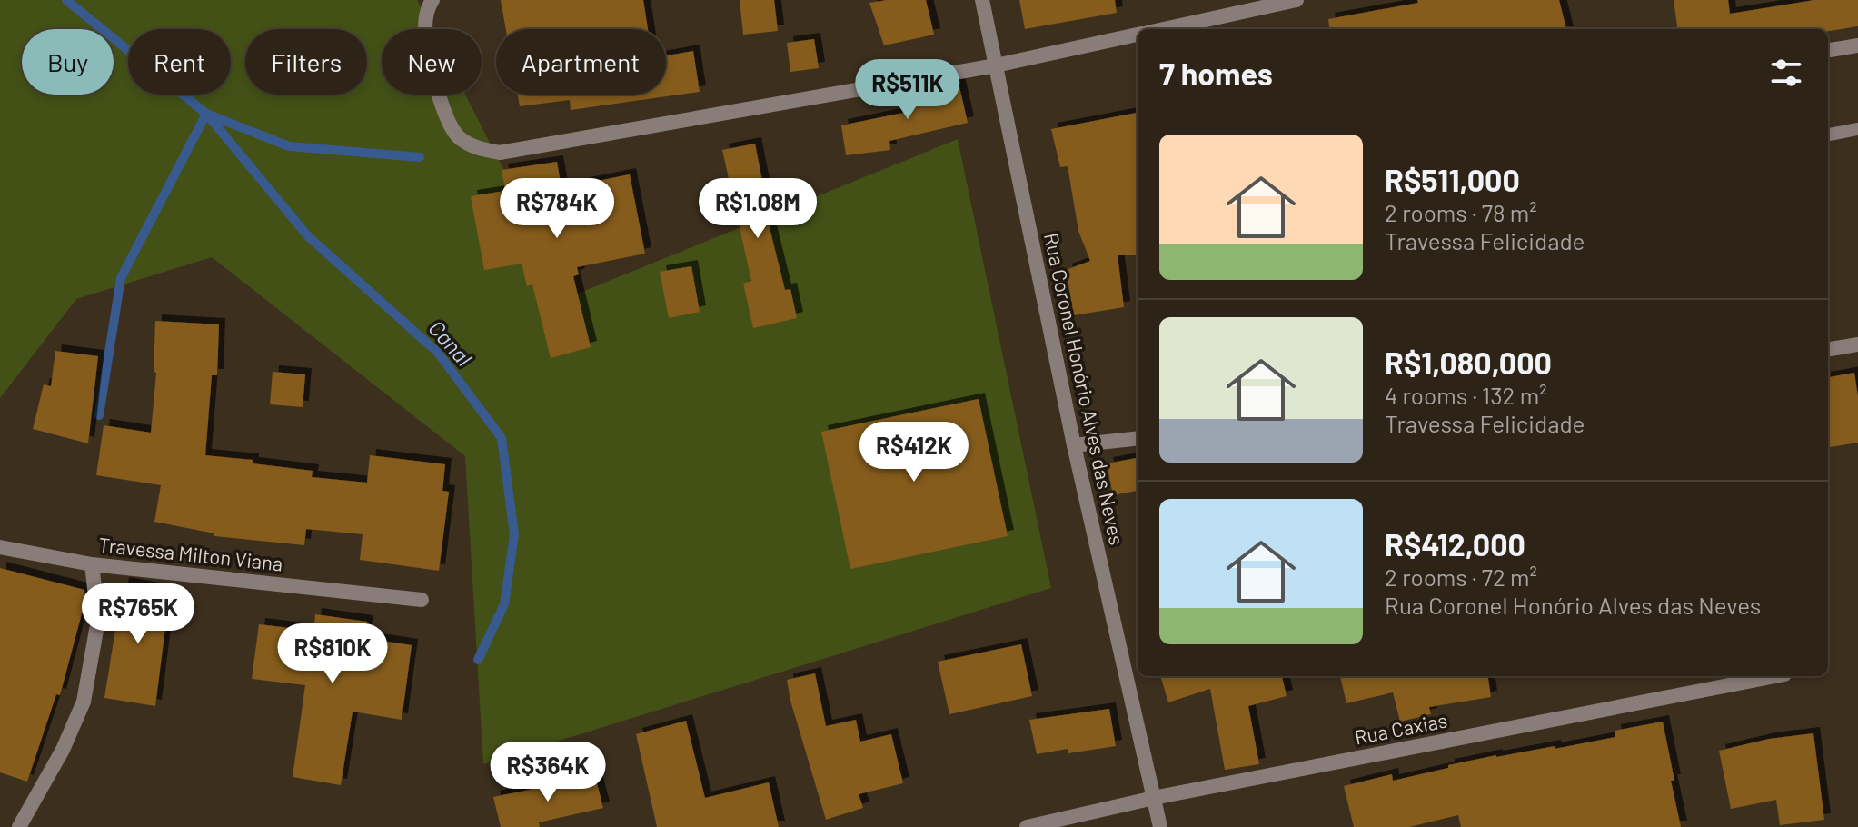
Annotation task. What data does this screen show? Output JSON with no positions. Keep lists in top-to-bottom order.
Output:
{
  "streets": {
    "street": ["Rua Coronel Honório Alves das Neves", "Travessa Milton Viana", "Rua Caxias"]
  },
  "crossings": [
    ["Rua Coronel Honório Alves das Neves", "Rua Caxias"]
  ],
  "water": ["Canal"],
  "page": {
    "chip": [
      "Buy",
      "Rent",
      "Filters",
      "New",
      "Apartment"
    ],
    "heading": "7 homes",
    "price": [
      "R$511K",
      "R$784K",
      "R$1.08M",
      "R$412K",
      "R$765K",
      "R$810K",
      "R$364K"
    ],
    "list": [
      {
        "name": "R$511,000",
        "note": "2 rooms · 78 m² · Travessa Felicidade"
      },
      {
        "name": "R$1,080,000",
        "note": "4 rooms · 132 m² · Travessa Felicidade"
      },
      {
        "name": "R$412,000",
        "note": "2 rooms · 72 m² · Rua Coronel Honório Alves das Neves"
      }
    ]
  }
}
